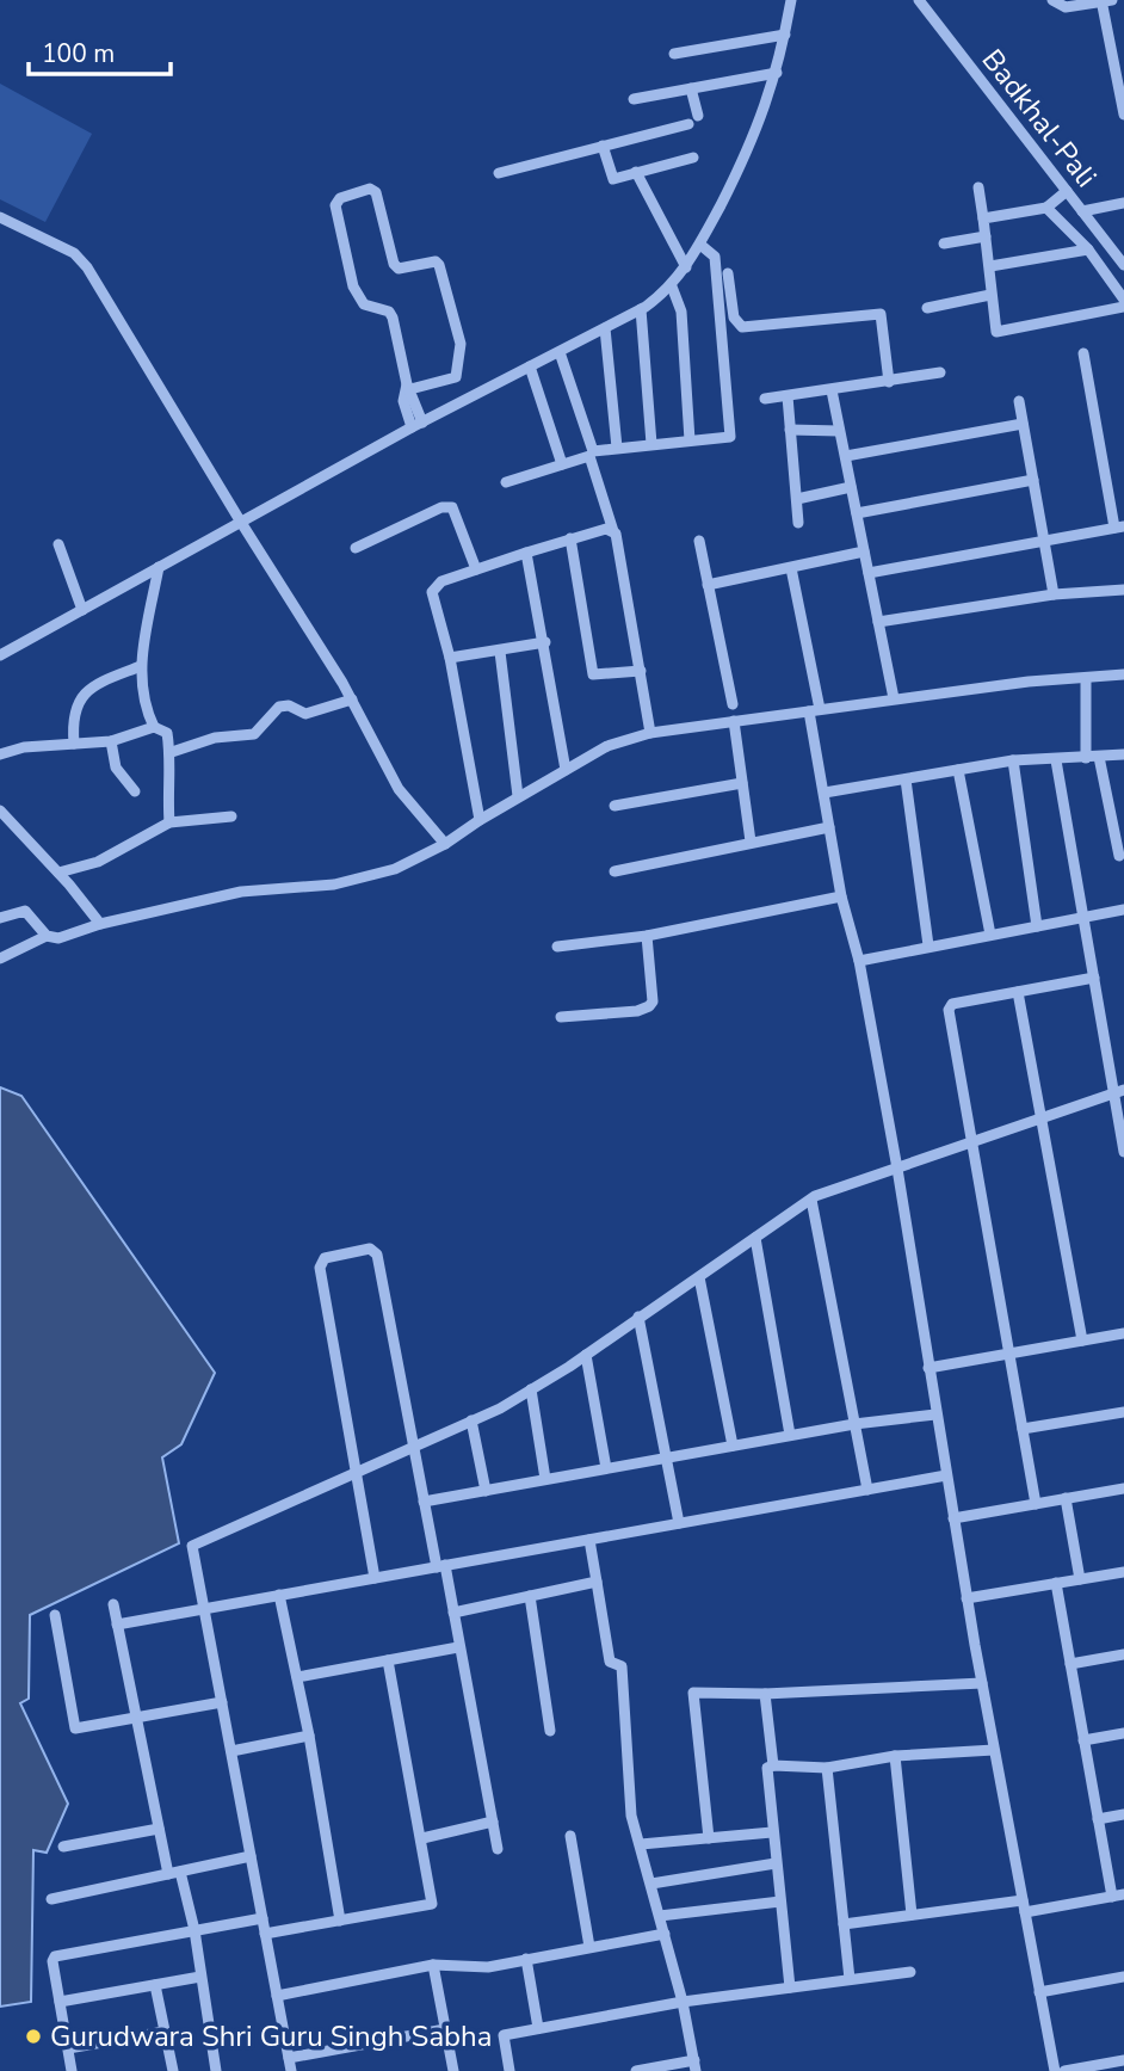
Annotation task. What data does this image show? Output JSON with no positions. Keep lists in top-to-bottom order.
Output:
{
  "streets": {
    "street": ["Badkhal-Pali"]
  },
  "places": ["Gurudwara Shri Guru Singh Sabha"],
  "scale_bar": "100 m"
}
